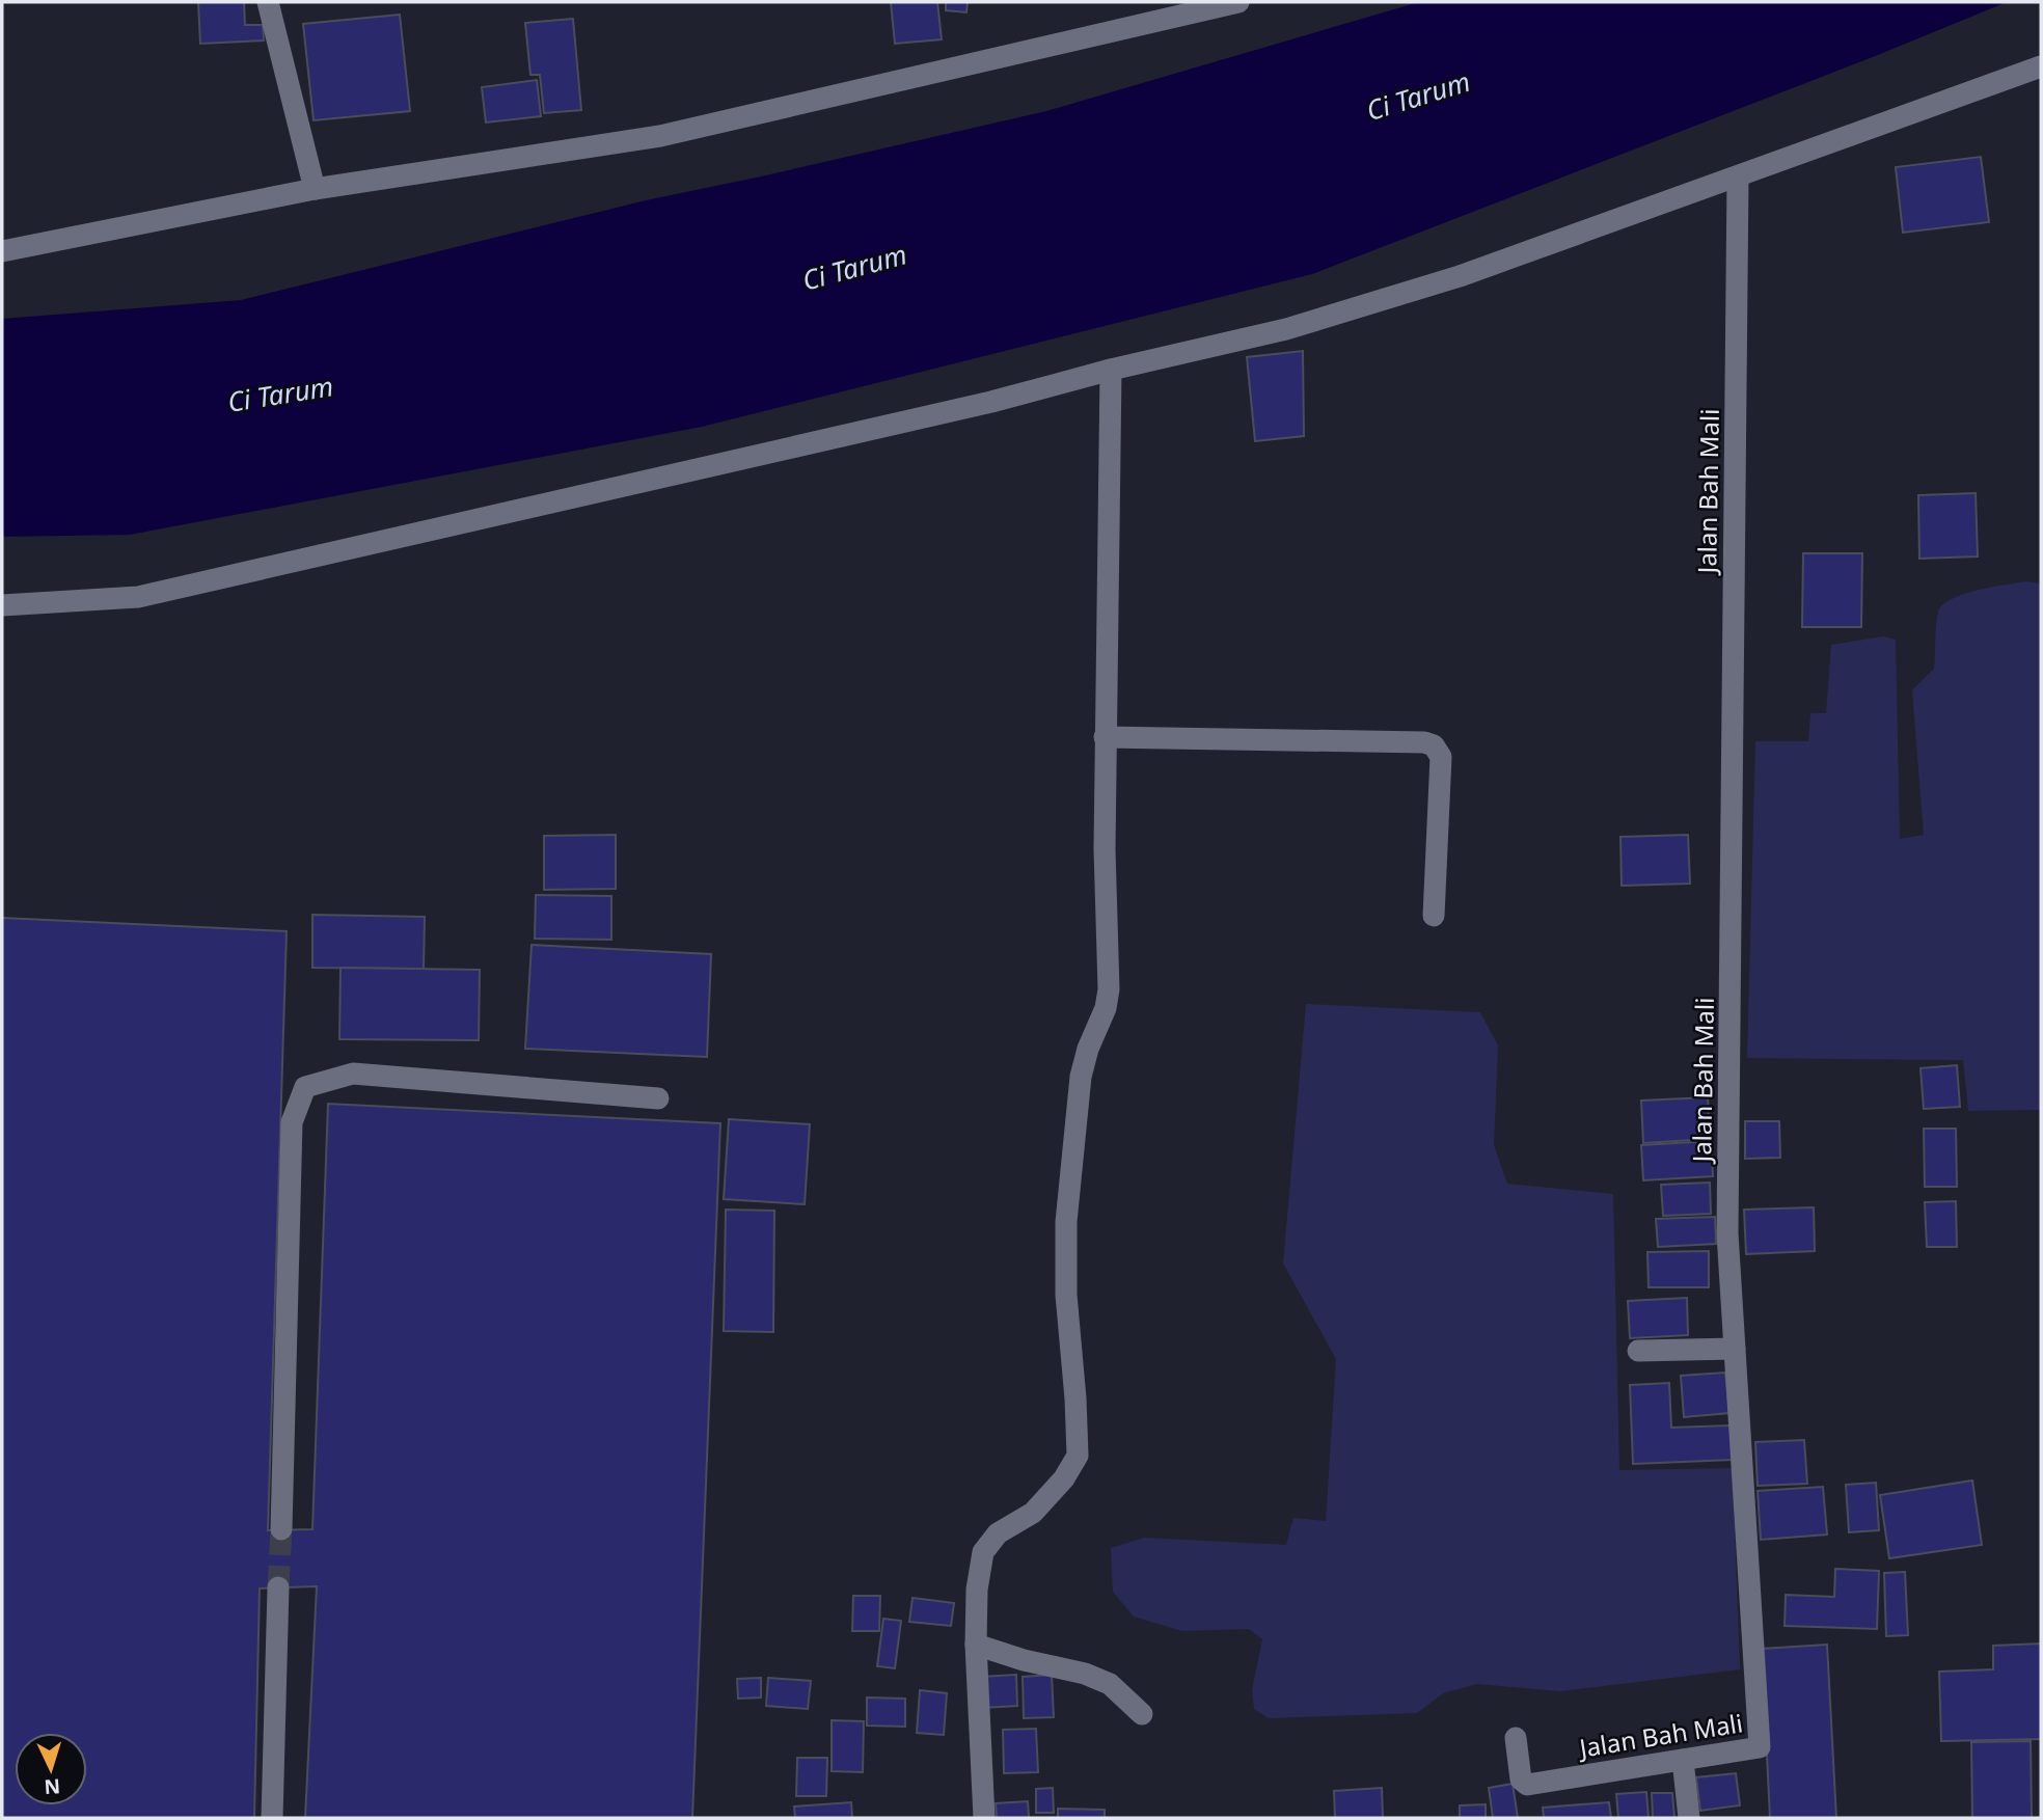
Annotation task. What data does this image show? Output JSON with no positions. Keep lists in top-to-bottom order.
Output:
{
  "streets": {
    "street": ["Jalan Bah Mali"]
  },
  "water": ["Ci Tarum"],
  "north": "bottom"
}
